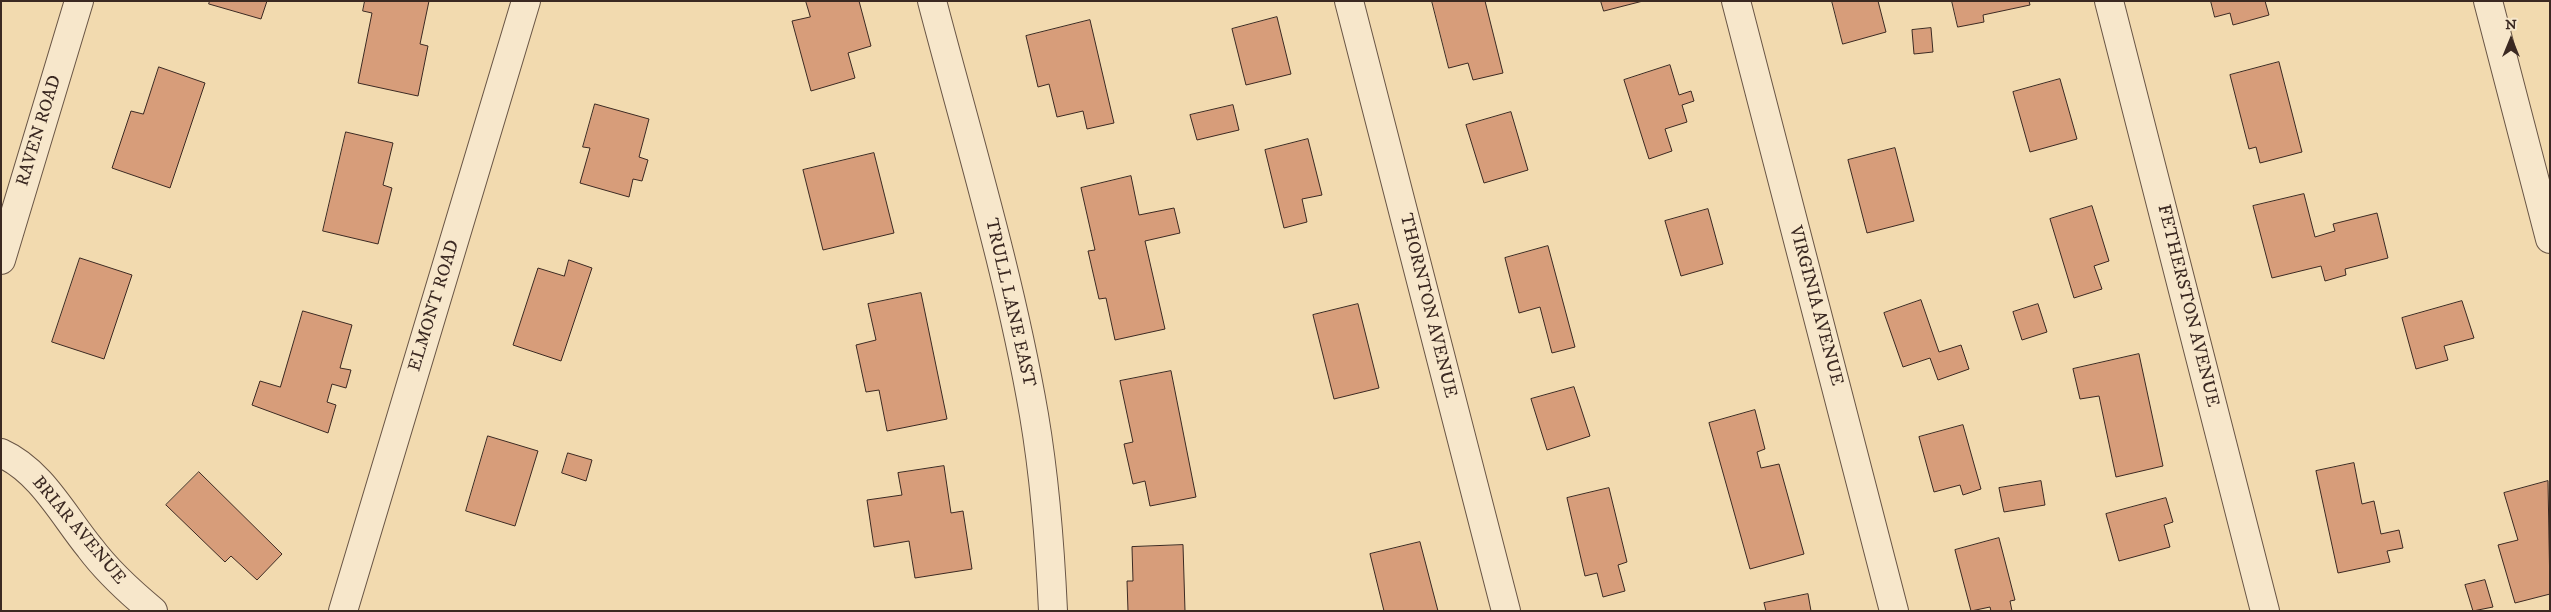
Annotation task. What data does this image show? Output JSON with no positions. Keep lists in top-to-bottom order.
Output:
{
  "streets": {
    "street": [
      "RAVEN ROAD",
      "TRULL LANE EAST",
      "ELMONT ROAD",
      "THORNTON AVENUE",
      "VIRGINIA AVENUE",
      "FETHERSTON AVENUE",
      "BRIAR AVENUE"
    ]
  },
  "north": "top"
}
